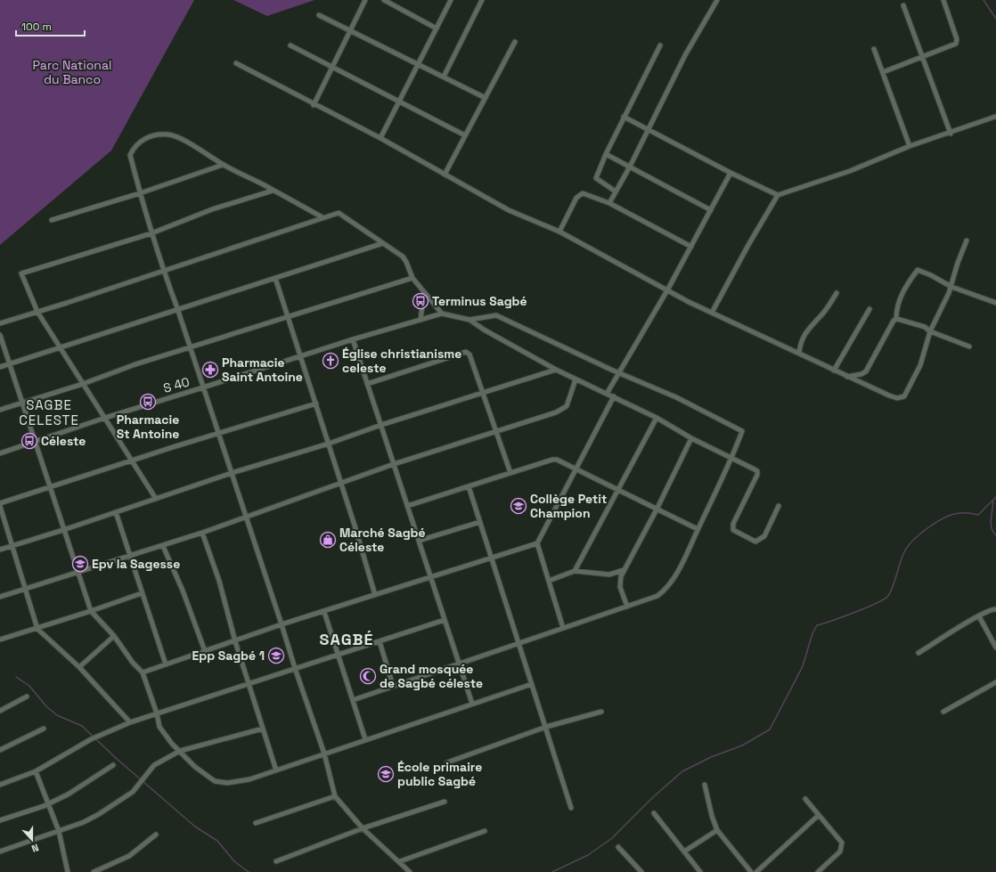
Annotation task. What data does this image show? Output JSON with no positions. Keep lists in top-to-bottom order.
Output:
{
  "streets": {
    "street": ["S 40"]
  },
  "districts": ["SAGBE CELESTE", "SAGBÉ"],
  "parks": ["Parc National du Banco"],
  "places": {
    "bus stop": ["Terminus Sagbé", "Pharmacie St Antoine", "Céleste"],
    "church": ["Église christianisme celeste"],
    "pharmacy": ["Pharmacie Saint Antoine"],
    "school or university": [
      "Collège Petit Champion",
      "Epv la Sagesse",
      "Epp Sagbé 1",
      "École primaire public Sagbé"
    ],
    "shop": ["Marché Sagbé Céleste"],
    "mosque": ["Grand mosquée de Sagbé céleste"]
  },
  "scale_bar": "100 m",
  "north": "bottom"
}
